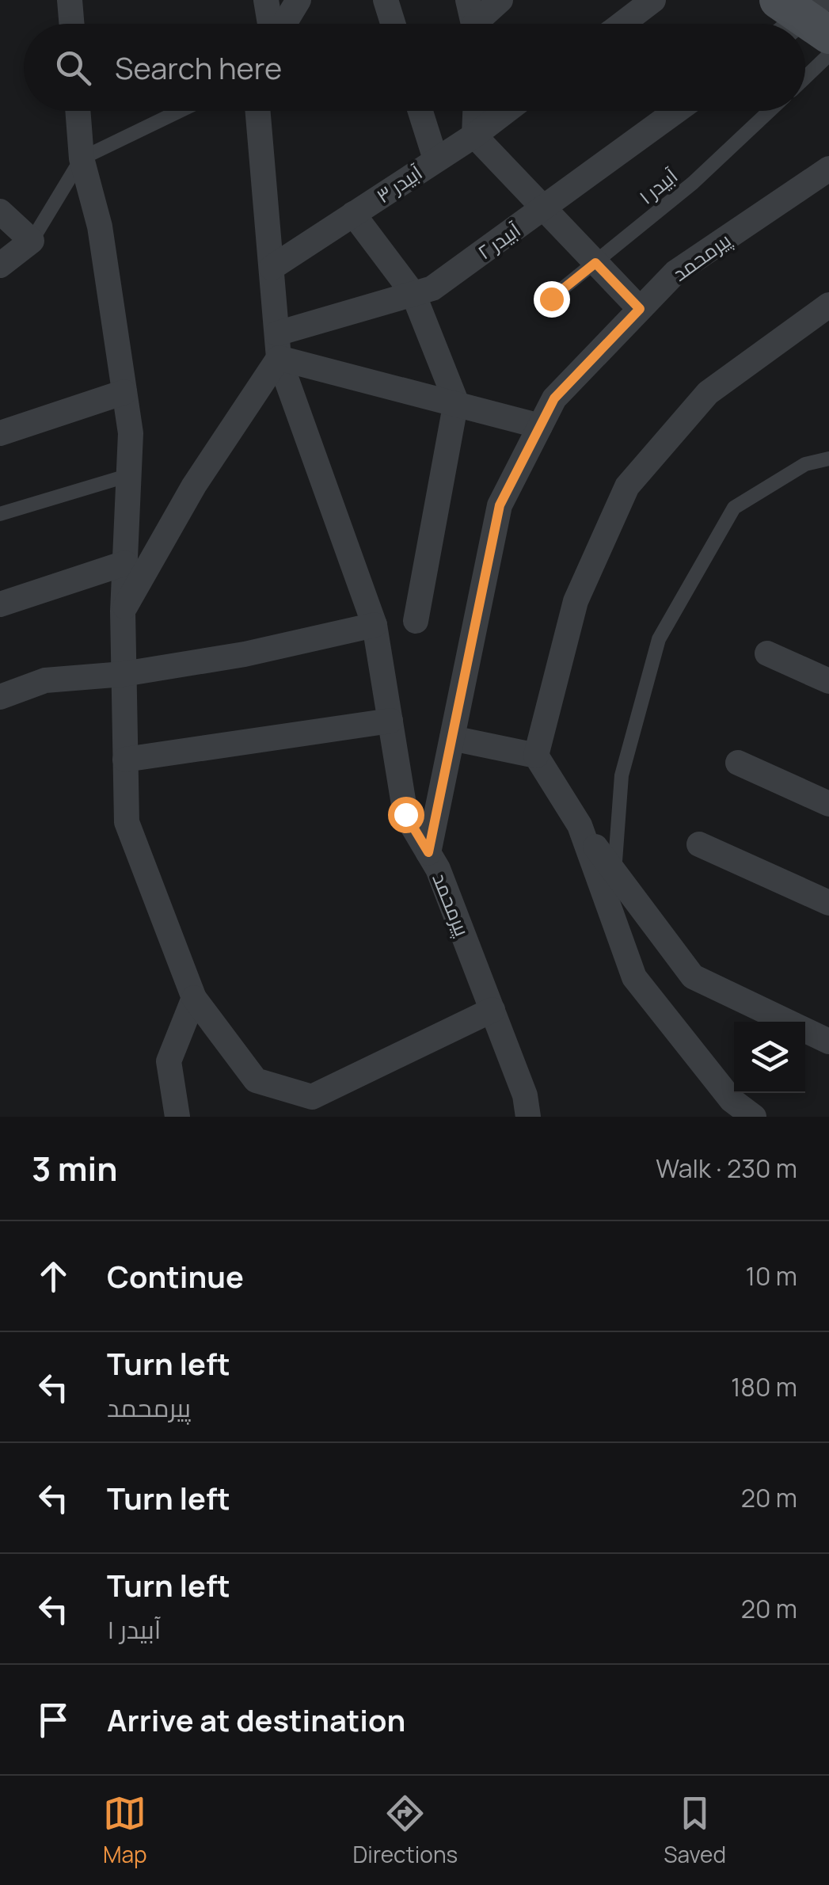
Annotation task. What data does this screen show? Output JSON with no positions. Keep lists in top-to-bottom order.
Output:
{
  "streets": {
    "street": ["آبیدر ۳", "آبیدر ۲", "پیرمحمد"],
    "lane": ["آبیدر ۱"]
  },
  "page": {
    "search": "Search here",
    "heading": ["3 min", "Walk · 230 m"],
    "list": [
      ["Continue", "10 m"],
      ["Turn left", "پیرمحمد", "180 m"],
      ["Turn left", "20 m"],
      ["Turn left", "آبیدر ۱", "20 m"],
      "Arrive at destination"
    ],
    "nav": ["Map", "Directions", "Saved"]
  }
}
